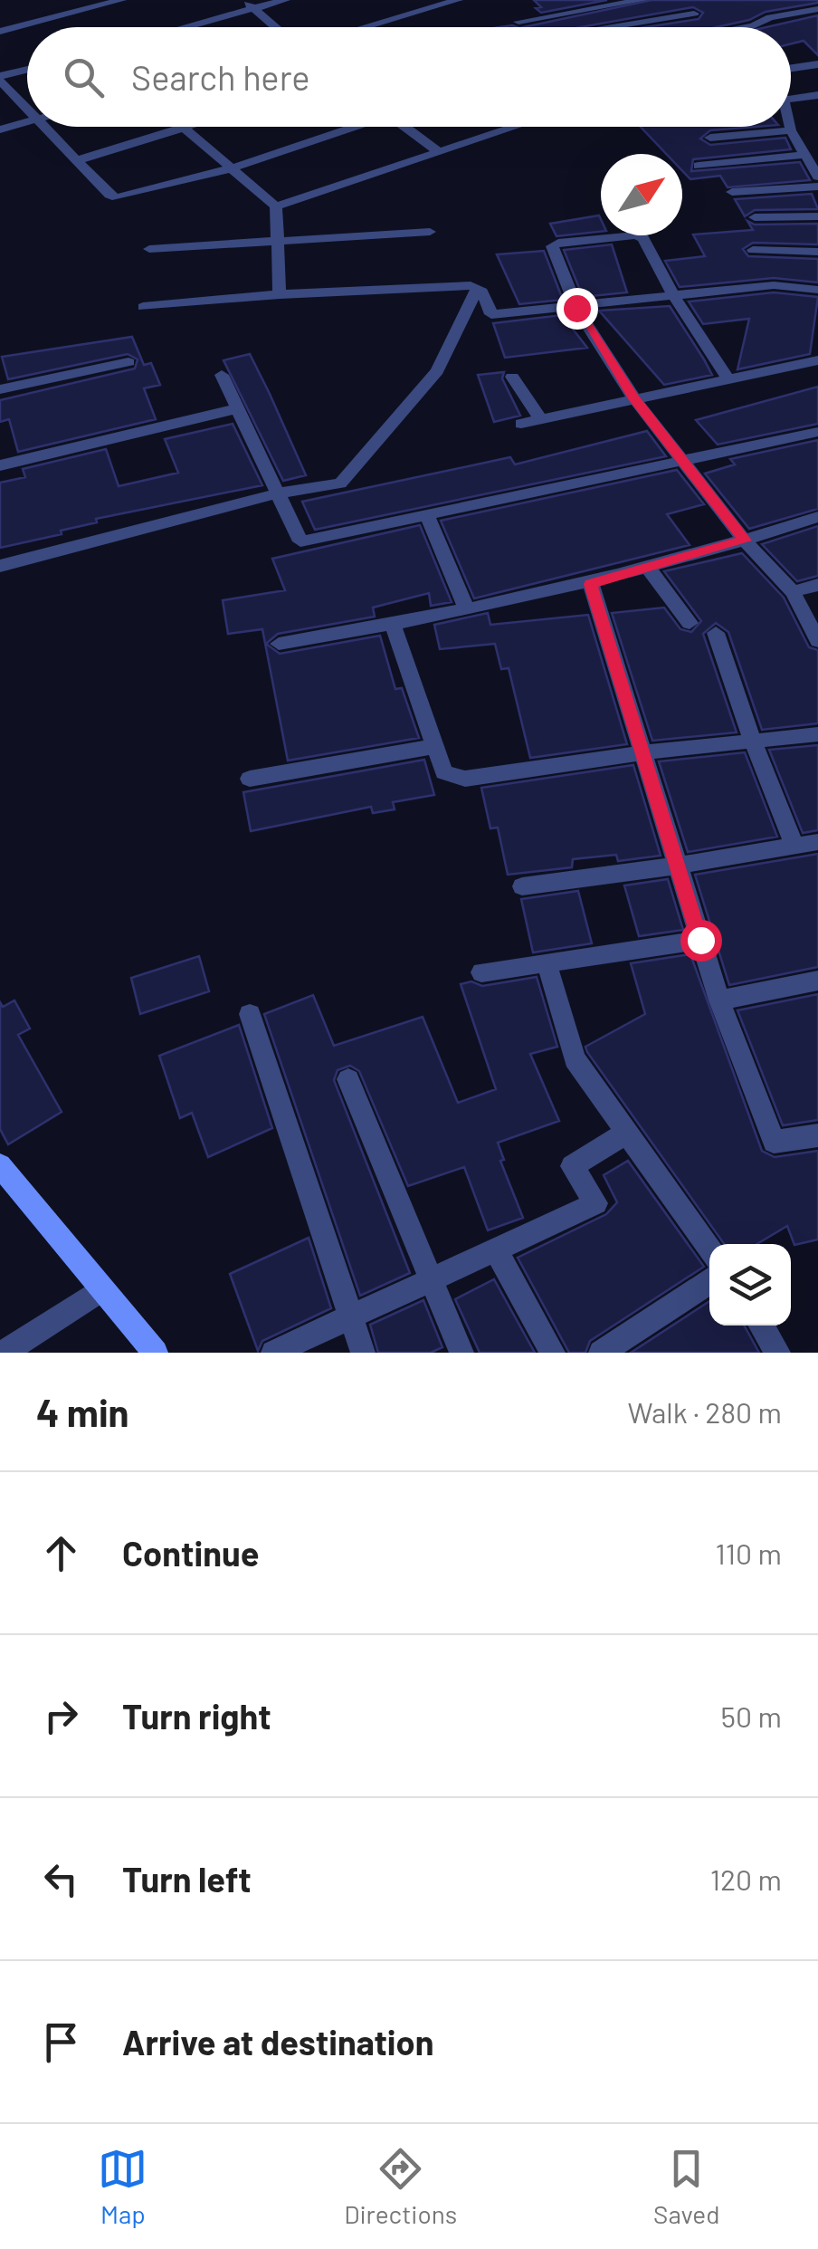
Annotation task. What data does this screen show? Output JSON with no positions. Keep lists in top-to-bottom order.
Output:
{
  "north": "top right",
  "page": {
    "search": "Search here",
    "heading": ["4 min", "Walk · 280 m"],
    "list": [
      ["Continue", "110 m"],
      ["Turn right", "50 m"],
      ["Turn left", "120 m"],
      "Arrive at destination"
    ],
    "nav": ["Map", "Directions", "Saved"]
  }
}
